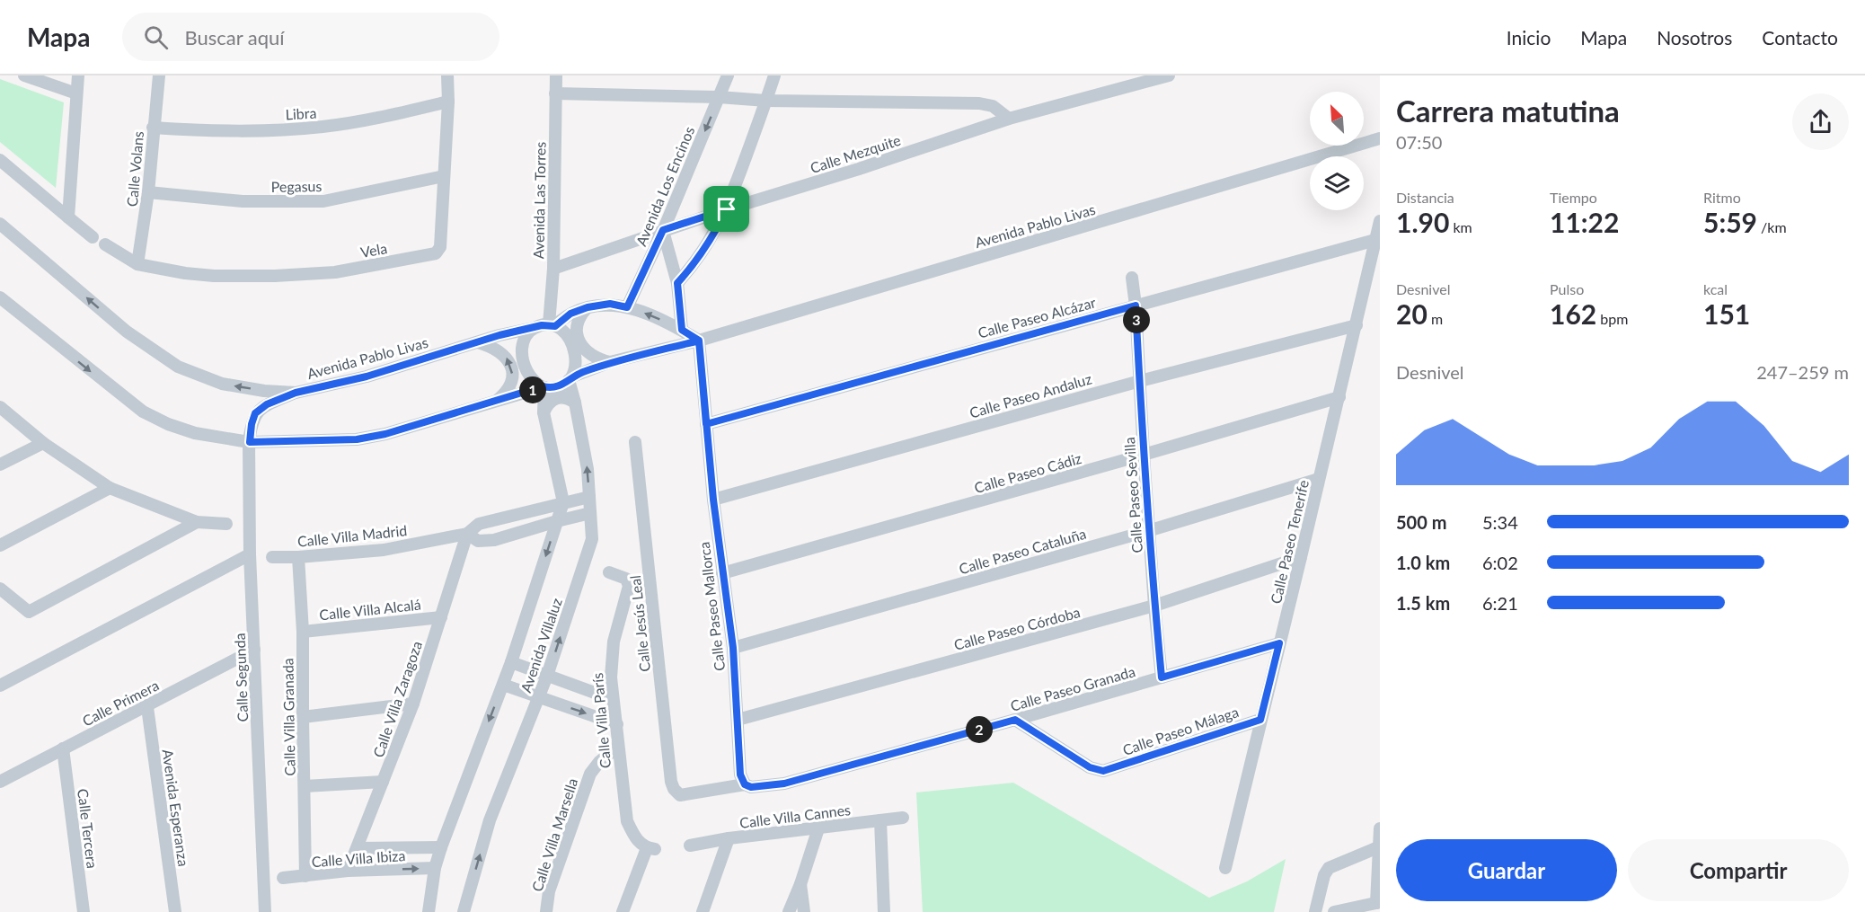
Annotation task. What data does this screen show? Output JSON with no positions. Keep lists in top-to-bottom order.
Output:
{
  "streets": {
    "street": [
      "Libra",
      "Calle Mezquite",
      "Calle Volans",
      "Pegasus",
      "Avenida Los Encinos",
      "Avenida Las Torres",
      "Avenida Pablo Livas",
      "Vela",
      "Calle Paseo Alcázar",
      "Calle Paseo Andaluz",
      "Calle Paseo Cádiz",
      "Calle Paseo Sevilla",
      "Calle Villa Madrid",
      "Calle Paseo Tenerife",
      "Calle Paseo Cataluña",
      "Calle Paseo Mallorca",
      "Calle Villa Alcalá",
      "Calle Jesús Leal",
      "Calle Paseo Córdoba",
      "Avenida Villaluz",
      "Calle Segunda",
      "Calle Paseo Granada",
      "Calle Villa Zaragoza",
      "Calle Primera",
      "Calle Villa Granada",
      "Calle Villa París",
      "Calle Paseo Málaga",
      "Avenida Esperanza",
      "Calle Villa Cannes",
      "Calle Tercera",
      "Calle Villa Marsella",
      "Calle Villa Ibiza"
    ]
  },
  "crossings": [
    ["Libra", "Calle Volans"],
    ["Libra", "Vela"],
    ["Calle Mezquite", "Avenida Los Encinos"],
    ["Calle Mezquite", "Avenida Las Torres"],
    ["Calle Volans", "Pegasus"],
    ["Calle Volans", "Vela"],
    ["Pegasus", "Vela"],
    ["Avenida Las Torres", "Avenida Pablo Livas"],
    ["Avenida Las Torres", "Avenida Villaluz"],
    ["Avenida Pablo Livas", "Calle Paseo Mallorca"],
    ["Avenida Pablo Livas", "Avenida Villaluz"],
    ["Avenida Pablo Livas", "Calle Segunda"],
    ["Calle Paseo Alcázar", "Calle Paseo Sevilla"],
    ["Calle Paseo Alcázar", "Calle Paseo Tenerife"],
    ["Calle Paseo Alcázar", "Calle Paseo Mallorca"],
    ["Calle Paseo Andaluz", "Calle Paseo Sevilla"],
    ["Calle Paseo Andaluz", "Calle Paseo Tenerife"],
    ["Calle Paseo Andaluz", "Calle Paseo Mallorca"],
    ["Calle Paseo Cádiz", "Calle Paseo Sevilla"],
    ["Calle Paseo Cádiz", "Calle Paseo Tenerife"],
    ["Calle Paseo Cádiz", "Calle Paseo Mallorca"],
    ["Calle Paseo Sevilla", "Calle Paseo Cataluña"],
    ["Calle Paseo Sevilla", "Calle Paseo Córdoba"],
    ["Calle Paseo Sevilla", "Calle Paseo Granada"],
    ["Calle Villa Madrid", "Avenida Villaluz"],
    ["Calle Villa Madrid", "Calle Villa Zaragoza"],
    ["Calle Villa Madrid", "Calle Villa Granada"],
    ["Calle Paseo Tenerife", "Calle Paseo Cataluña"],
    ["Calle Paseo Tenerife", "Calle Paseo Córdoba"],
    ["Calle Paseo Tenerife", "Calle Paseo Granada"],
    ["Calle Paseo Tenerife", "Calle Paseo Málaga"],
    ["Calle Paseo Cataluña", "Calle Paseo Mallorca"],
    ["Calle Paseo Mallorca", "Calle Paseo Córdoba"],
    ["Calle Paseo Mallorca", "Calle Paseo Granada"],
    ["Calle Villa Alcalá", "Calle Villa Zaragoza"],
    ["Calle Villa Alcalá", "Calle Villa Granada"],
    ["Calle Jesús Leal", "Calle Paseo Granada"],
    ["Avenida Villaluz", "Calle Villa Ibiza"],
    ["Calle Segunda", "Calle Primera"],
    ["Calle Paseo Granada", "Calle Paseo Málaga"],
    ["Calle Villa Zaragoza", "Calle Villa Ibiza"],
    ["Calle Primera", "Avenida Esperanza"],
    ["Calle Primera", "Calle Tercera"],
    ["Calle Villa Granada", "Calle Villa Ibiza"],
    ["Calle Villa París", "Calle Villa Marsella"]
  ],
  "north": "top left",
  "page": {
    "header": "Mapa",
    "search": "Buscar aquí",
    "nav": [
      "Inicio",
      "Mapa",
      "Nosotros",
      "Contacto"
    ],
    "heading": ["Carrera matutina", "07:50"],
    "stats": [
      ["Distancia", "1.90 km"],
      ["Tiempo", "11:22"],
      ["Ritmo", "5:59 /km"],
      ["Desnivel", "20 m"],
      ["Pulso", "162 bpm"],
      ["kcal", "151"]
    ],
    "pins": ["3", "1", "2"],
    "chart": ["Desnivel", "247–259 m"],
    "list": [
      {
        "name": "500 m",
        "note": "5:34"
      },
      {
        "name": "1.0 km",
        "note": "6:02"
      },
      {
        "name": "1.5 km",
        "note": "6:21"
      }
    ],
    "buttons": ["Guardar", "Compartir"]
  }
}
